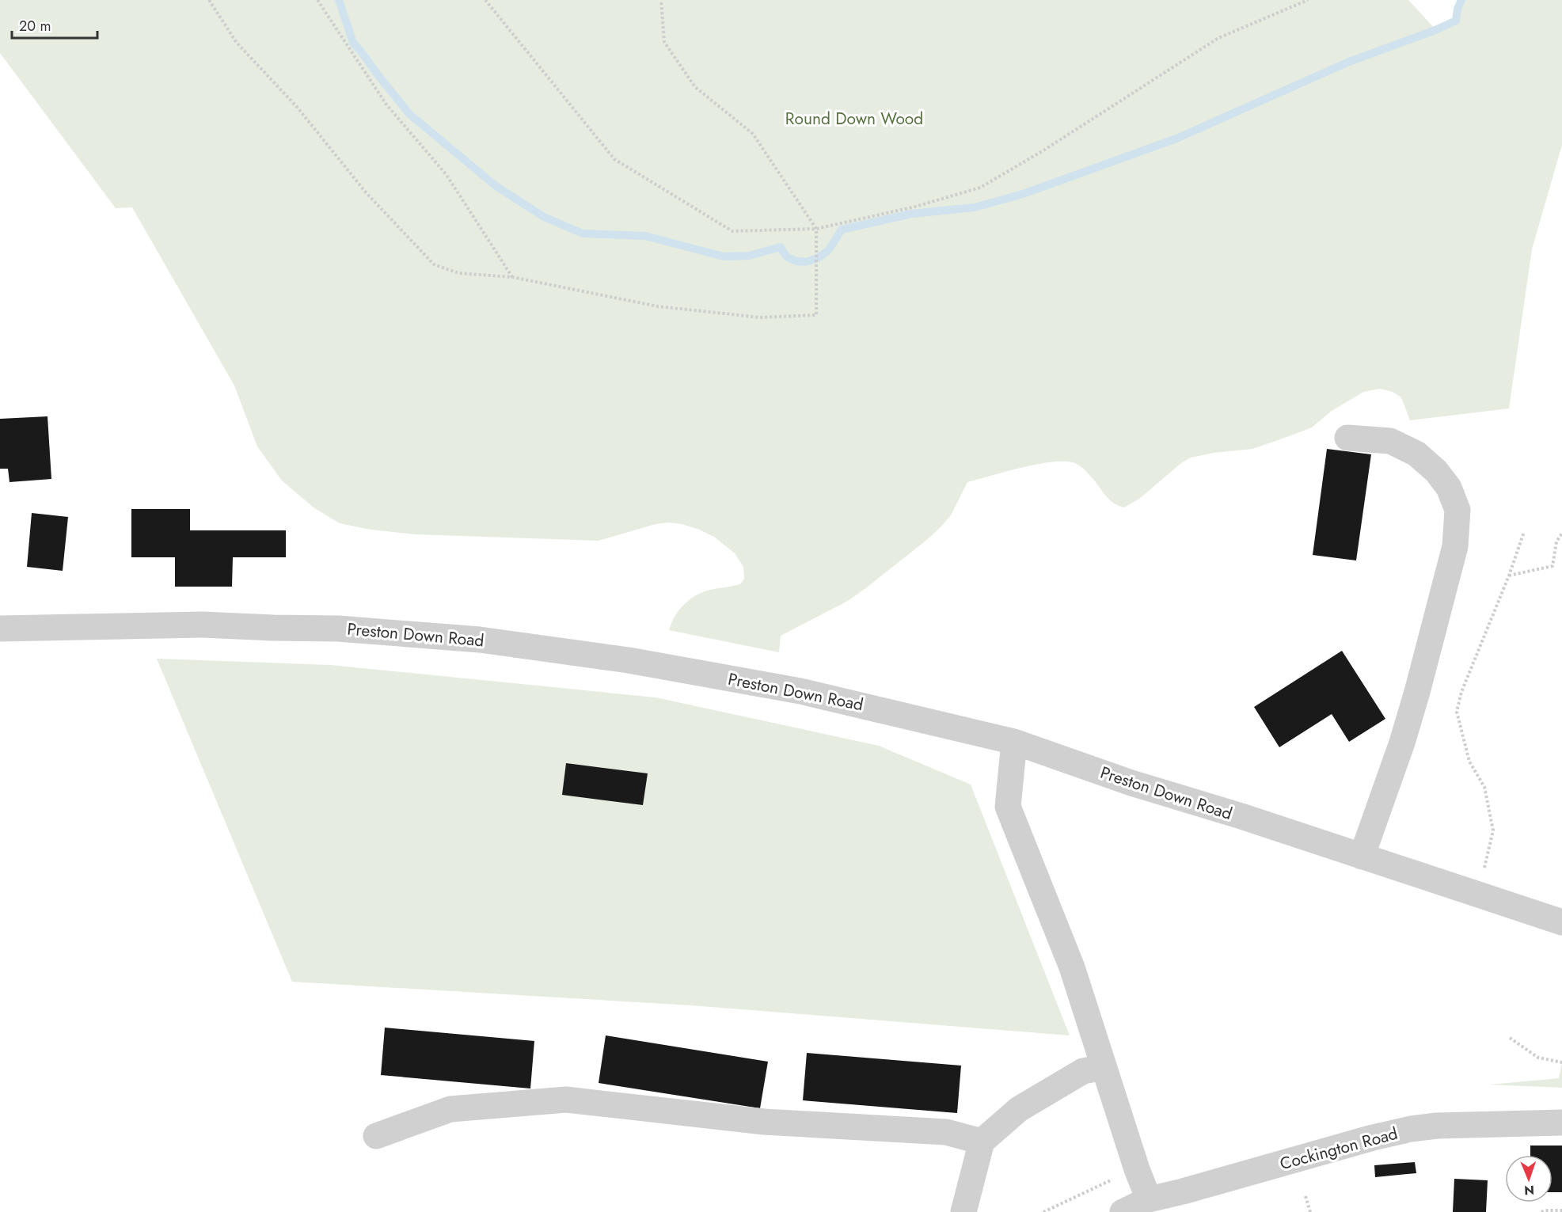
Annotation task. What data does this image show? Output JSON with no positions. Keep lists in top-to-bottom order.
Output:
{
  "streets": {
    "street": ["Preston Down Road", "Cockington Road"]
  },
  "parks": ["Round Down Wood"],
  "scale_bar": "20 m",
  "north": "bottom"
}
